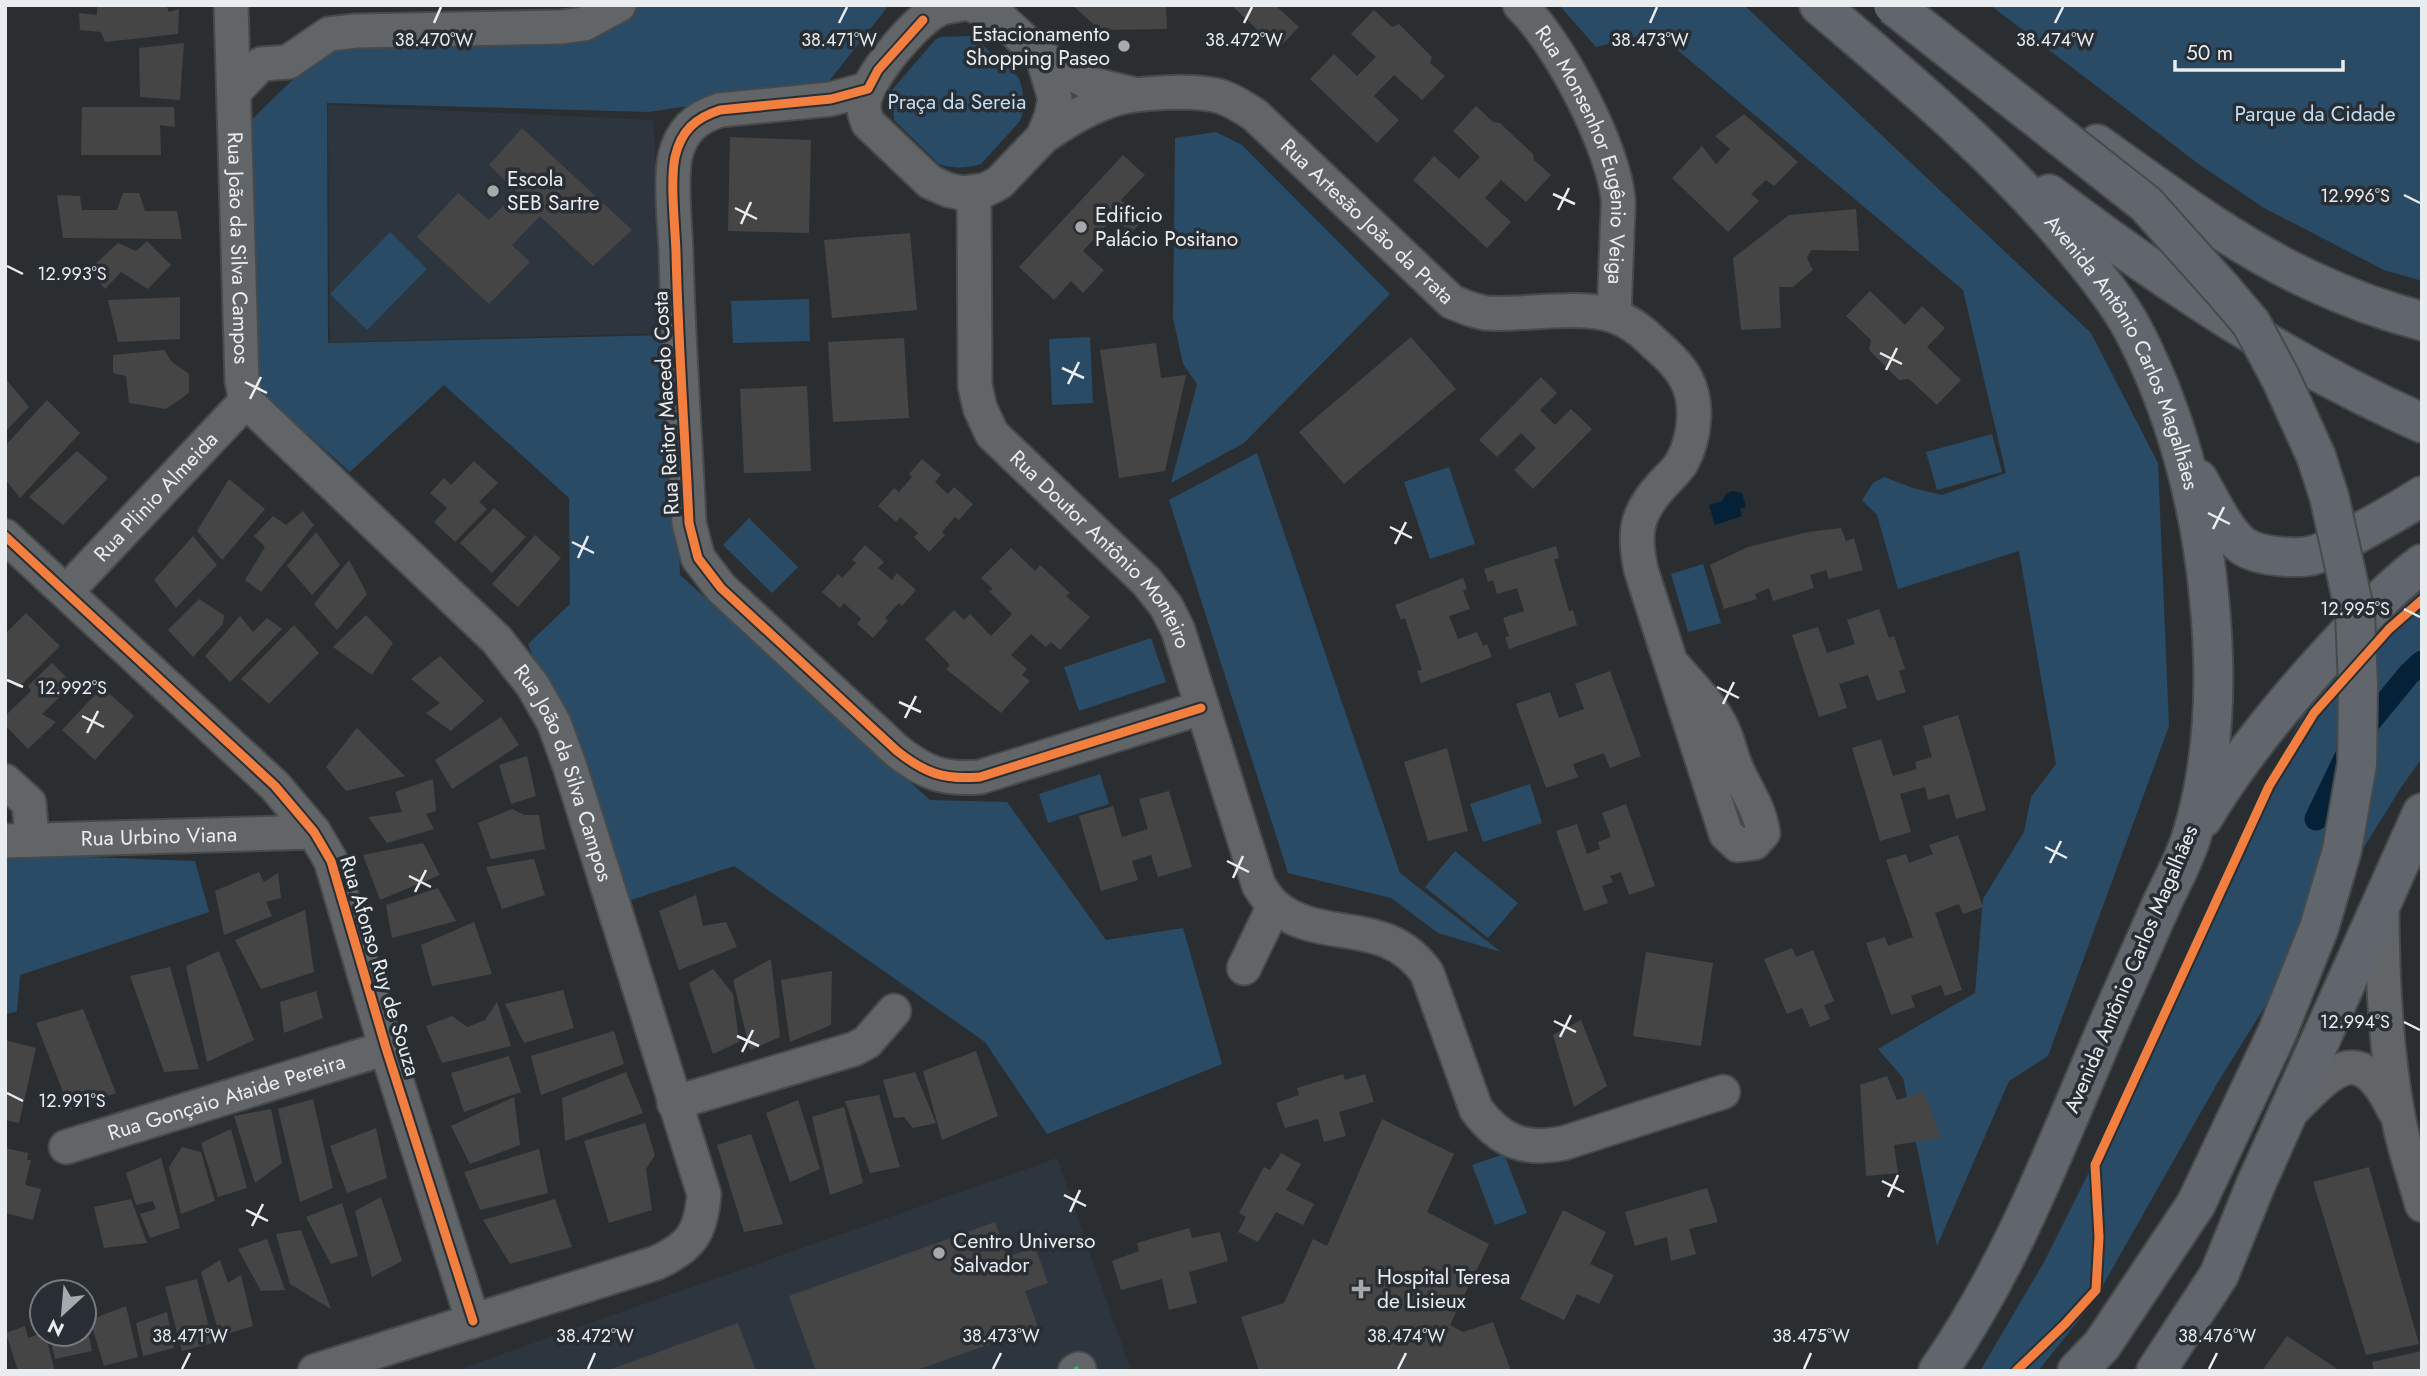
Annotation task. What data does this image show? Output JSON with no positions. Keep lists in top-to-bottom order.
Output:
{
  "streets": {
    "main road": ["Avenida Antônio Carlos Magalhães"],
    "street": [
      "Rua Monsenhor Eugênio Veiga",
      "Rua Artesão João da Prata",
      "Rua João da Silva Campos",
      "Rua Reitor Macedo Costa",
      "Rua Plinio Almeida",
      "Rua Doutor Antônio Monteiro",
      "Rua Urbino Viana",
      "Rua Afonso Ruy de Souza",
      "Rua Gonçaio Ataide Pereira"
    ]
  },
  "crossings": [
    ["Rua Monsenhor Eugênio Veiga", "Rua Artesão João da Prata"],
    ["Rua João da Silva Campos", "Rua Plinio Almeida"],
    ["Rua João da Silva Campos", "Rua Afonso Ruy de Souza"],
    ["Rua Reitor Macedo Costa", "Rua Doutor Antônio Monteiro"],
    ["Rua Plinio Almeida", "Rua Afonso Ruy de Souza"],
    ["Rua Urbino Viana", "Rua Afonso Ruy de Souza"],
    ["Rua Afonso Ruy de Souza", "Rua Gonçaio Ataide Pereira"]
  ],
  "parks": ["Praça da Sereia", "Parque da Cidade"],
  "places": {
    "other": [
      "Estacionamento Shopping Paseo",
      "Escola SEB Sartre",
      "Edificio Palácio Positano",
      "Centro Universo Salvador"
    ],
    "health": ["Hospital Teresa de Lisieux"]
  },
  "scale_bar": "50 m",
  "north": "bottom left",
  "coordinates": [
    "38.471°W",
    "38.473°W",
    "38.474°W",
    "38.470°W",
    "38.472°W",
    "12.996°S",
    "12.993°S",
    "12.995°S",
    "12.992°S",
    "12.994°S",
    "12.991°S",
    "38.475°W",
    "38.476°W"
  ]
}
